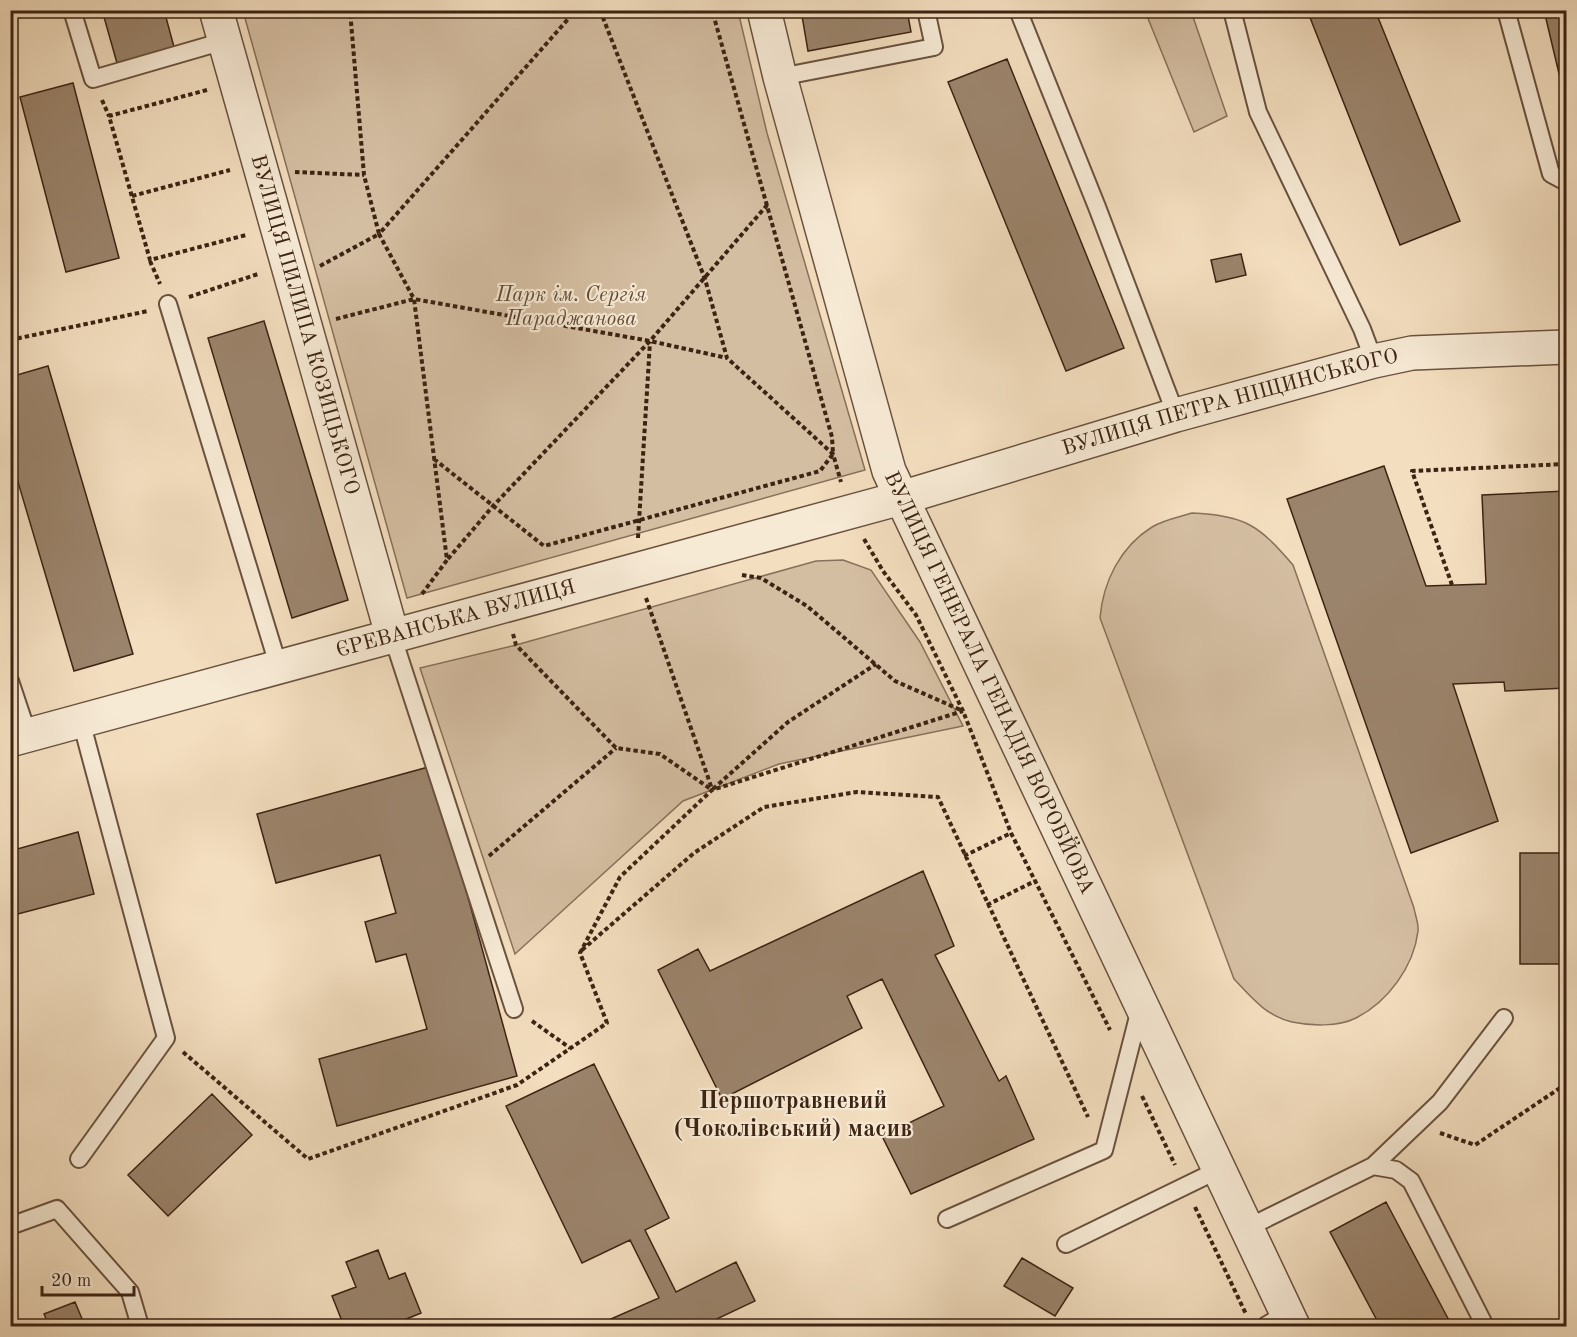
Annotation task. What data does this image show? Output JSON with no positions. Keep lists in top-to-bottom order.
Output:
{
  "streets": {
    "street": [
      "ВУЛИЦЯ ПИЛИПА КОЗИЦЬКОГО",
      "ВУЛИЦЯ ПЕТРА НІЩИНСЬКОГО",
      "ЄРЕВАНСЬКА ВУЛИЦЯ",
      "ВУЛИЦЯ ГЕНЕРАЛА ГЕНАДІЯ ВОРОБЙОВА"
    ]
  },
  "crossings": [
    ["ВУЛИЦЯ ПИЛИПА КОЗИЦЬКОГО", "ЄРЕВАНСЬКА ВУЛИЦЯ"],
    ["ВУЛИЦЯ ПЕТРА НІЩИНСЬКОГО", "ЄРЕВАНСЬКА ВУЛИЦЯ"],
    ["ВУЛИЦЯ ПЕТРА НІЩИНСЬКОГО", "ВУЛИЦЯ ГЕНЕРАЛА ГЕНАДІЯ ВОРОБЙОВА"],
    ["ЄРЕВАНСЬКА ВУЛИЦЯ", "ВУЛИЦЯ ГЕНЕРАЛА ГЕНАДІЯ ВОРОБЙОВА"]
  ],
  "districts": ["Першотравневий (Чоколівський) масив"],
  "parks": ["Парк ім. Сергія Параджанова"],
  "scale_bar": "20 m"
}
